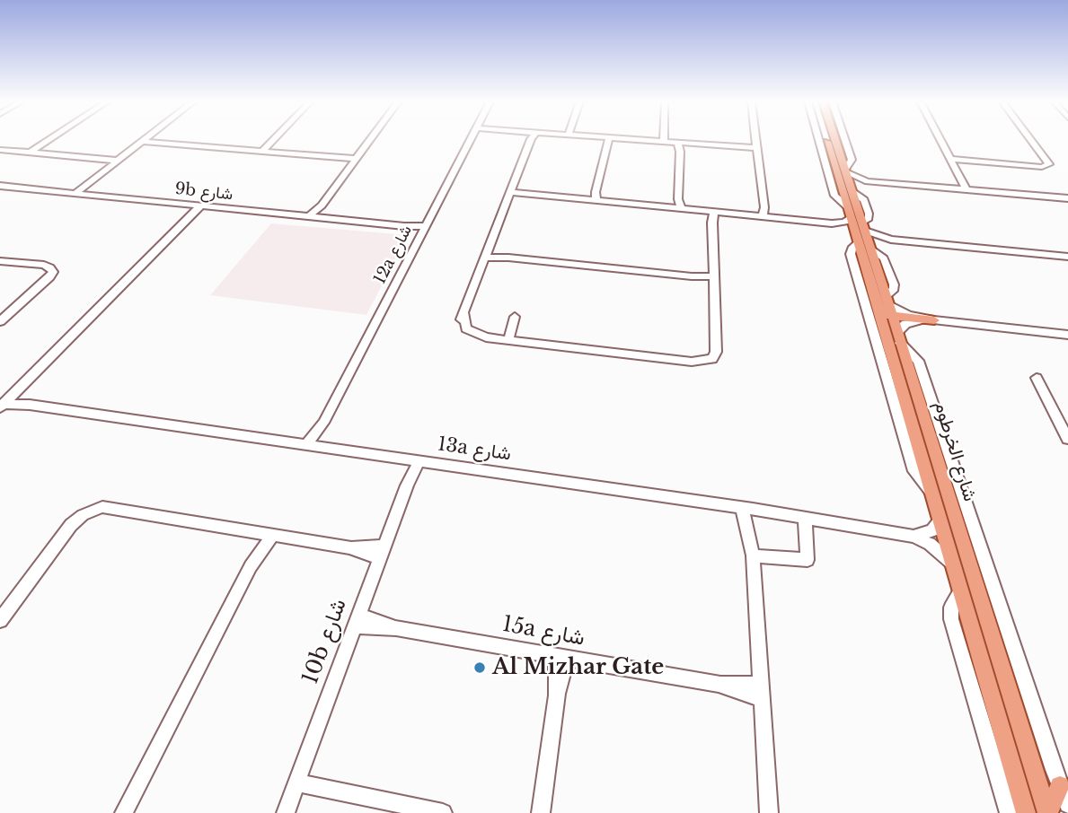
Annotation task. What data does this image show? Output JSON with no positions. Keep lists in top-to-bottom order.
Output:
{
  "streets": {
    "main road": ["شارع الخرطوم"],
    "street": [
      "9b شارع",
      "12a شارع",
      "13a شارع",
      "15a شارع",
      "10b شارع"
    ]
  },
  "crossings": [
    ["9b شارع", "12a شارع"],
    ["12a شارع", "13a شارع"],
    ["13a شارع", "شارع الخرطوم"],
    ["13a شارع", "10b شارع"],
    ["15a شارع", "10b شارع"]
  ],
  "places": ["Al Mizhar Gate"]
}
